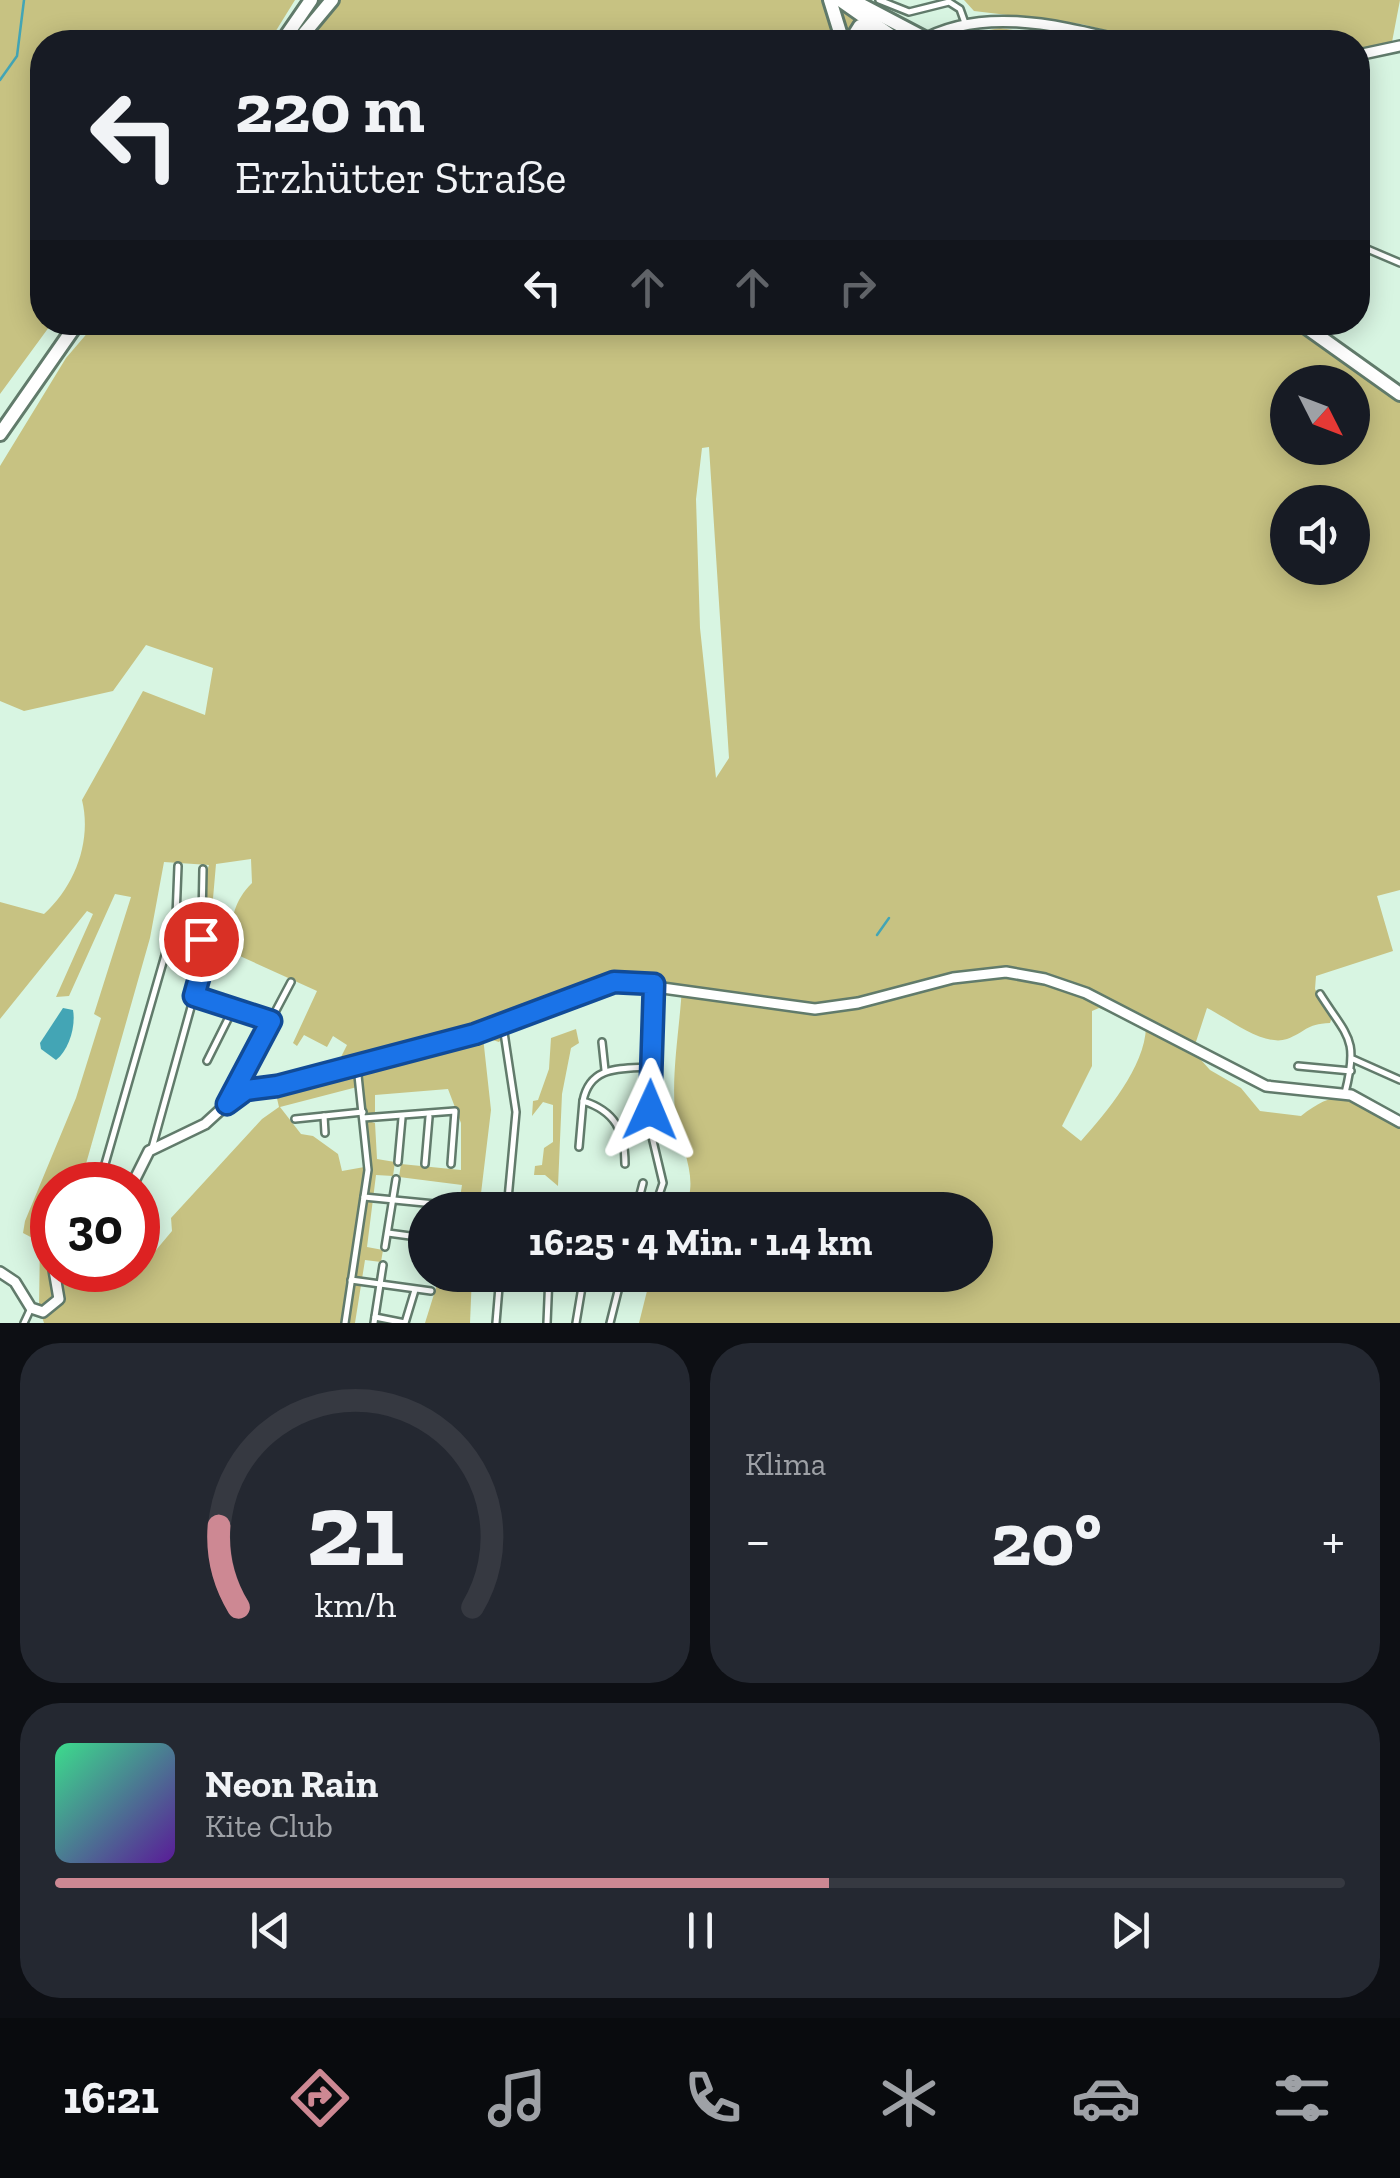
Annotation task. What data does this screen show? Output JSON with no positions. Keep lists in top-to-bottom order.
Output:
{
  "north": "bottom right",
  "page": {
    "turn": ["220 m", "Erzhütter Straße"],
    "limit": "30",
    "trip": "16:25 · 4 Min. · 1.4 km",
    "tile": "Klima",
    "heat": ["−", "20°", "+"],
    "song": ["Neon Rain", "Kite Club"],
    "tabs": "16:21",
    "gauge": ["21", "km/h"]
  }
}
